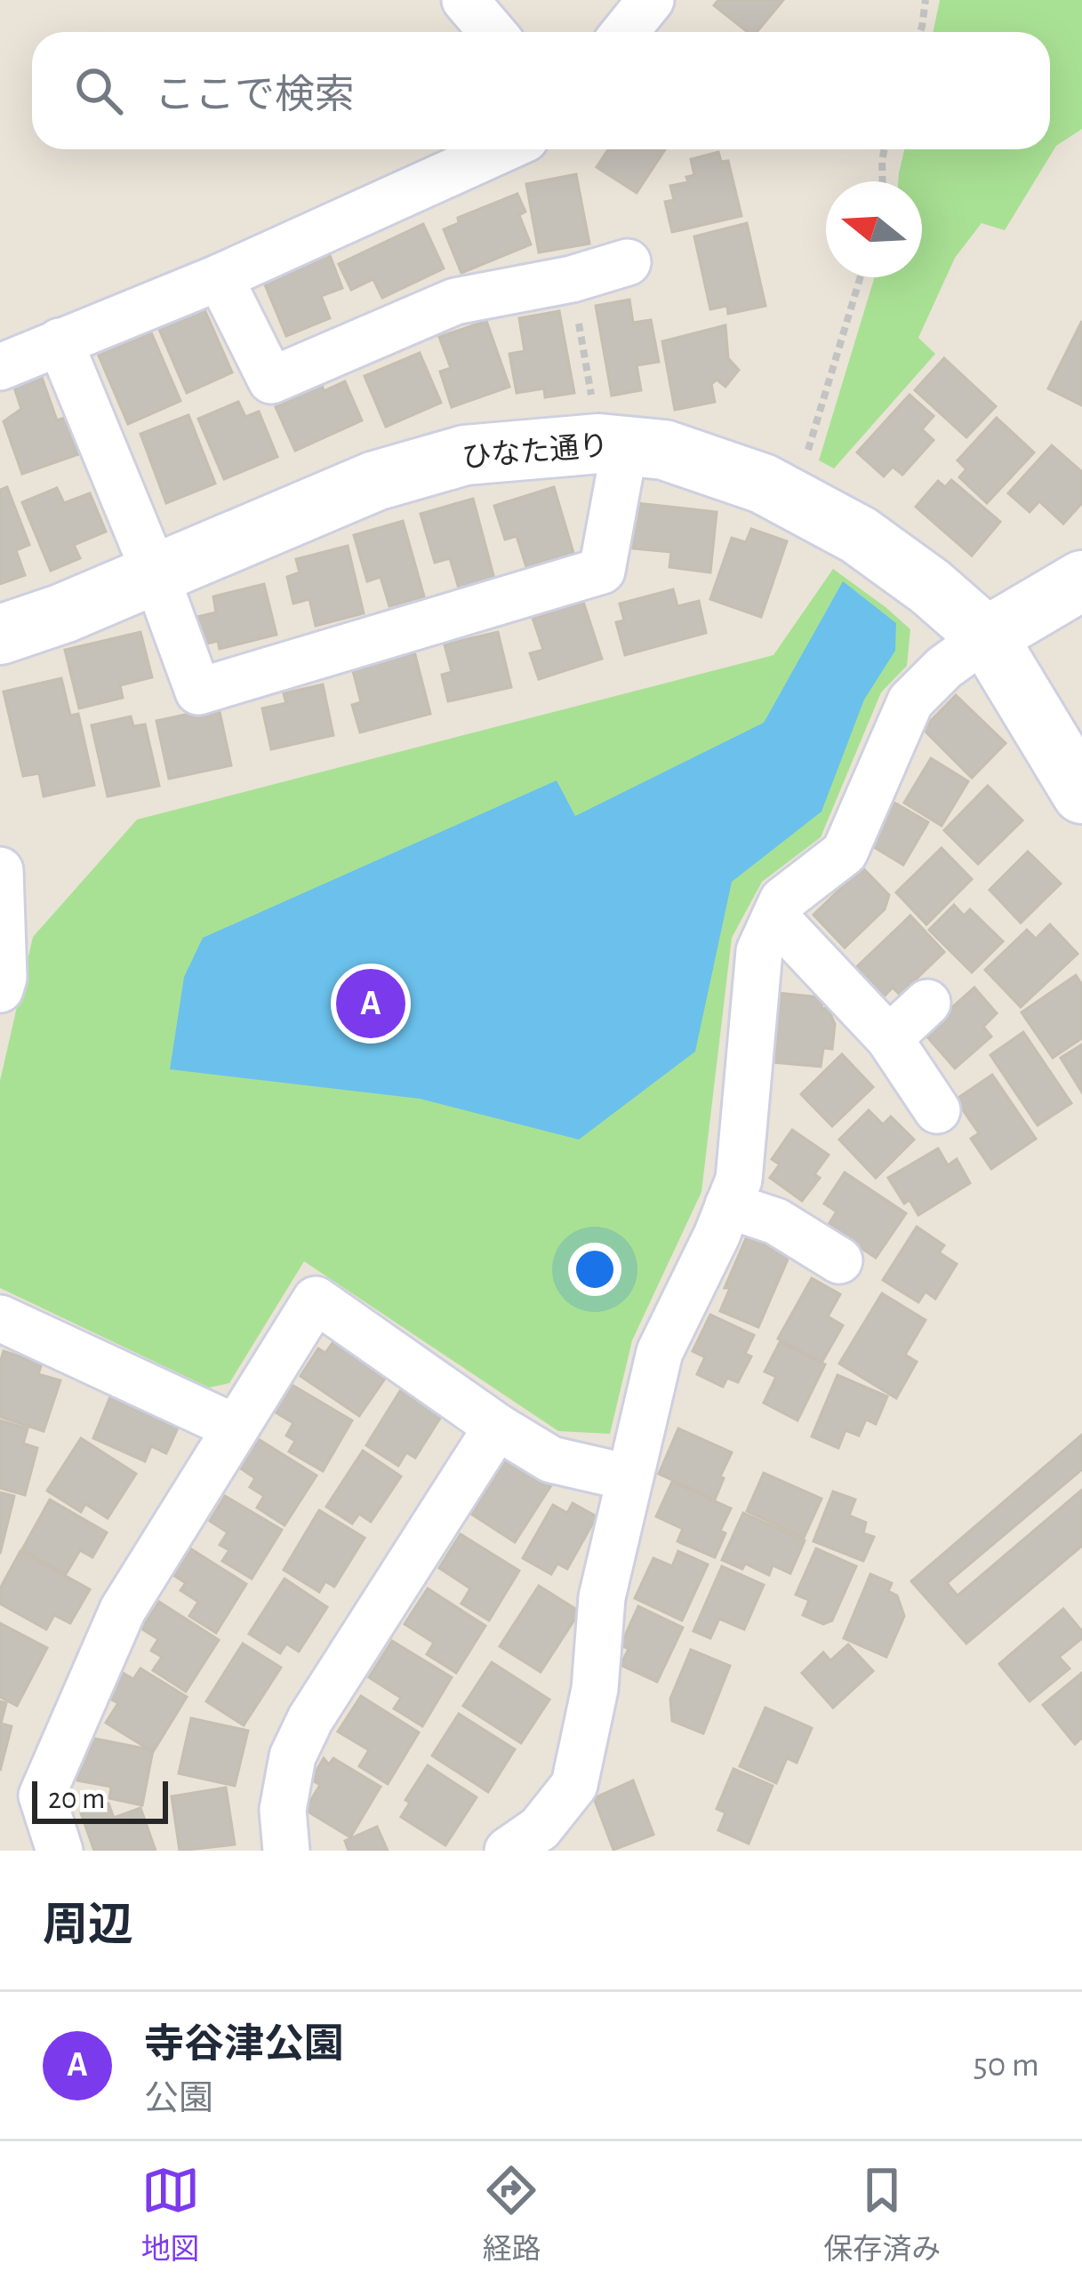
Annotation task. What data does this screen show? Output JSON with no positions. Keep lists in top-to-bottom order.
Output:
{
  "streets": {
    "street": ["ひなた通り"]
  },
  "scale_bar": "20 m",
  "north": "left",
  "page": {
    "search": "ここで検索",
    "pins": "A",
    "scale": "20 m",
    "heading": "周辺",
    "list": [
      {
        "mark": "A",
        "name": "寺谷津公園",
        "note": "公園",
        "value": "50 m"
      }
    ],
    "nav": ["地図", "経路", "保存済み"]
  }
}
